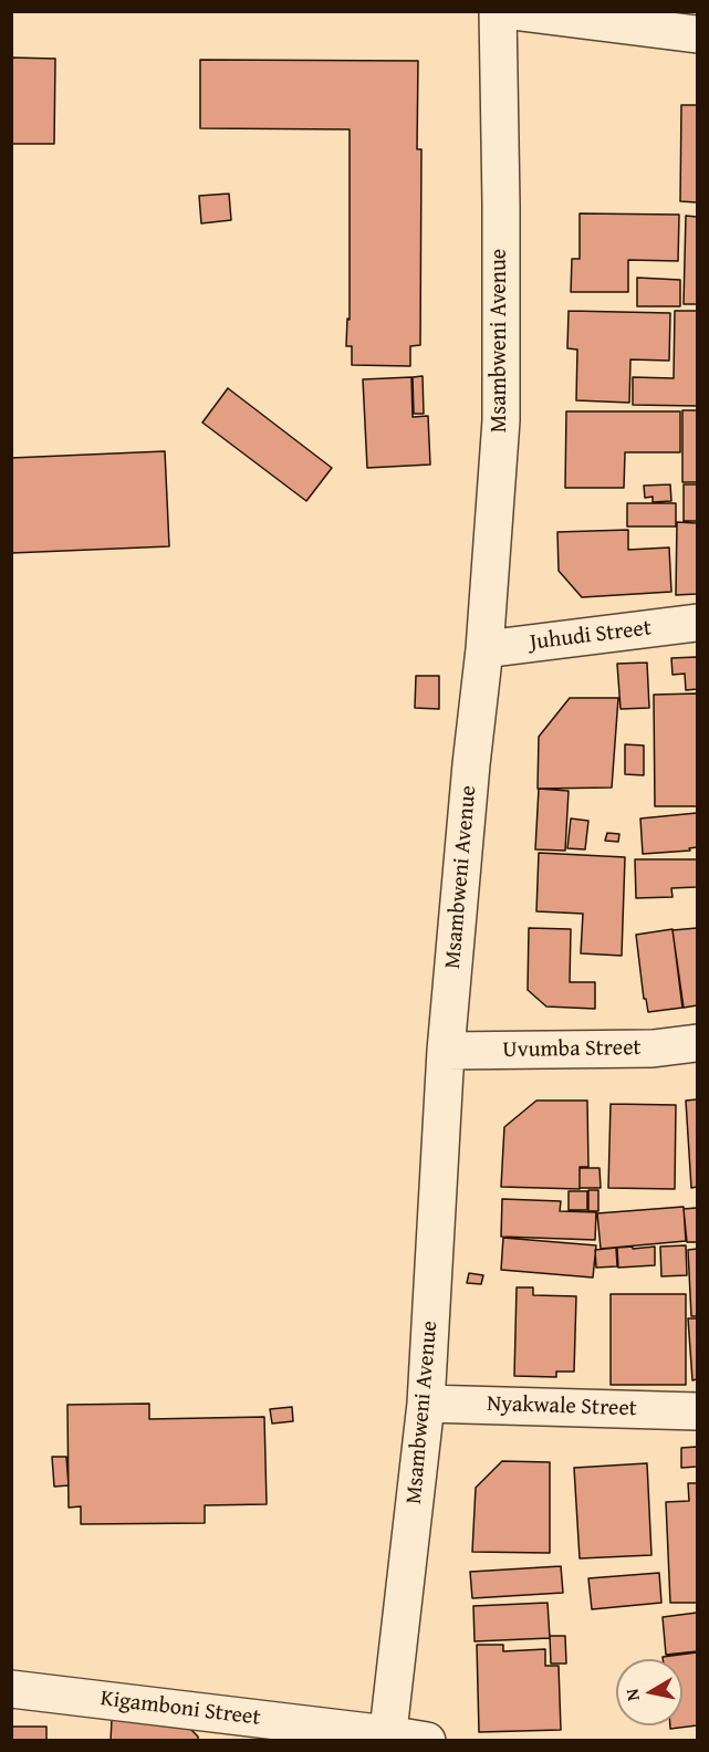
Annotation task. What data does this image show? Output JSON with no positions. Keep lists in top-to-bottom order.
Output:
{
  "streets": {
    "street": [
      "Msambweni Avenue",
      "Juhudi Street",
      "Uvumba Street",
      "Nyakwale Street",
      "Kigamboni Street"
    ]
  },
  "crossings": [
    ["Msambweni Avenue", "Juhudi Street"],
    ["Msambweni Avenue", "Uvumba Street"],
    ["Msambweni Avenue", "Nyakwale Street"],
    ["Msambweni Avenue", "Kigamboni Street"]
  ],
  "north": "left"
}
